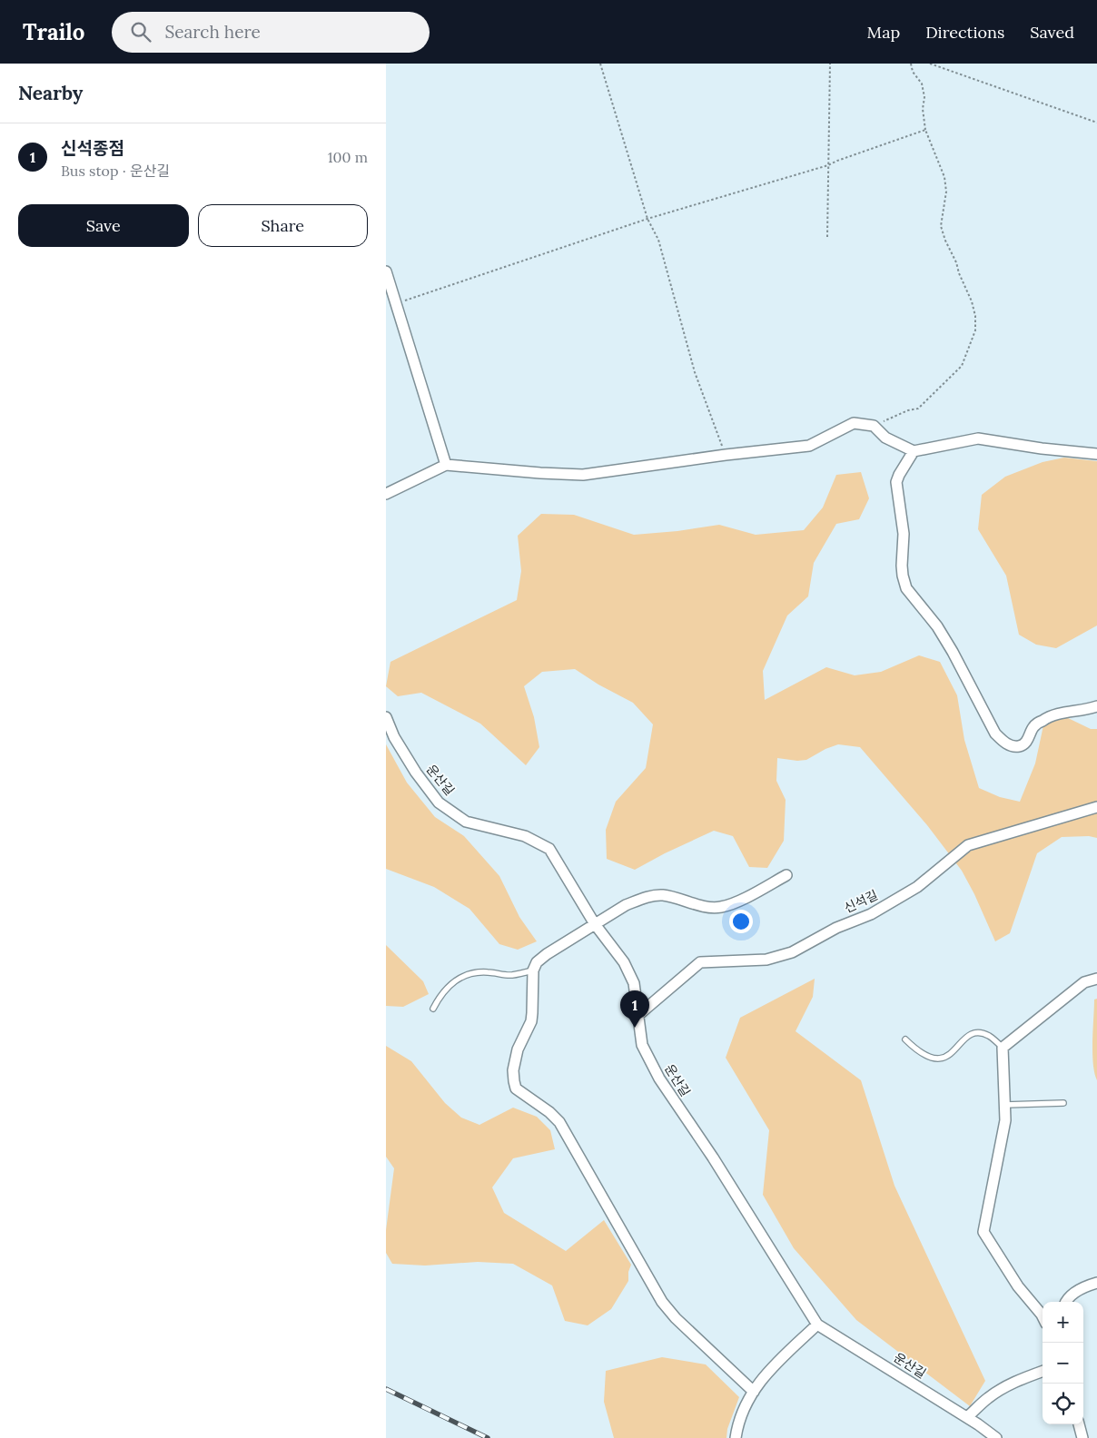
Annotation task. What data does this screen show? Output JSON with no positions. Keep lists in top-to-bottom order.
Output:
{
  "streets": {
    "street": ["운산길", "신석길"]
  },
  "crossings": [
    ["운산길", "신석길"]
  ],
  "page": {
    "header": "Trailo",
    "search": "Search here",
    "nav": ["Map", "Directions", "Saved"],
    "heading": "Nearby",
    "list": [
      {
        "mark": "1",
        "name": "신석종점",
        "note": "Bus stop · 운산길",
        "value": "100 m"
      }
    ],
    "buttons": ["Save", "Share"],
    "pins": "1",
    "map_buttons": ["+", "−"]
  }
}
